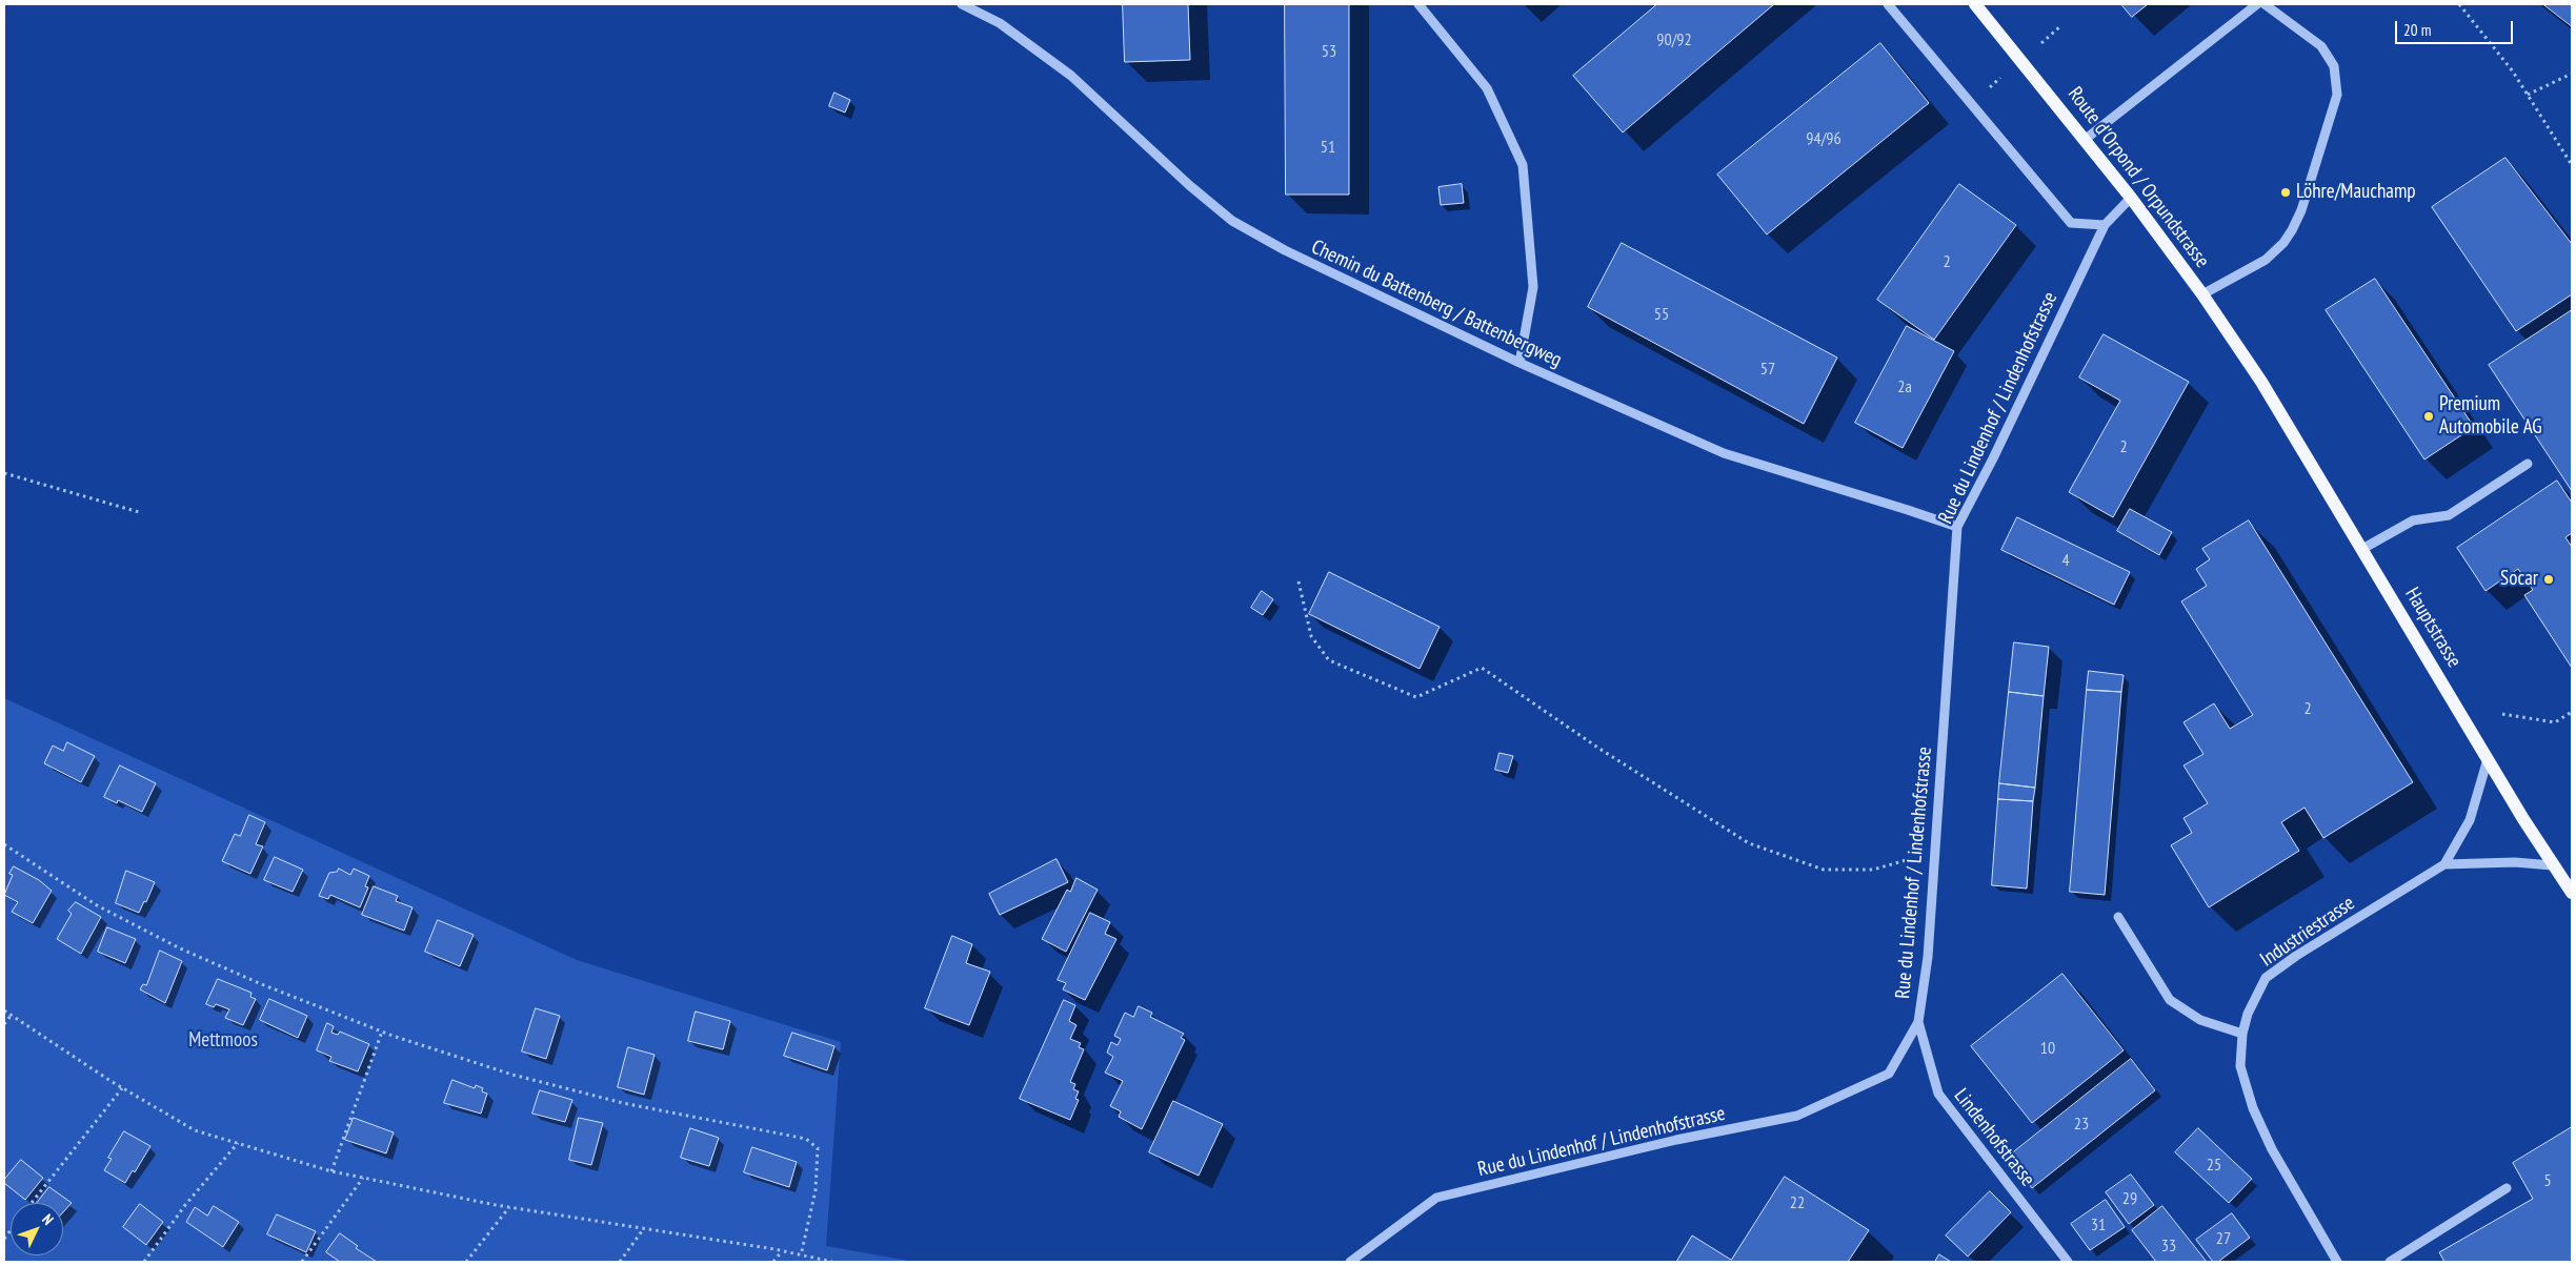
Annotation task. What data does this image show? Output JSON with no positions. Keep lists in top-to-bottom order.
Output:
{
  "streets": {
    "main road": ["Route d'Orpond / Orpundstrasse", "Hauptstrasse"],
    "street": [
      "Chemin du Battenberg / Battenbergweg",
      "Rue du Lindenhof / Lindenhofstrasse",
      "Industriestrasse",
      "Lindenhofstrasse"
    ]
  },
  "crossings": [
    ["Route d'Orpond / Orpundstrasse", "Rue du Lindenhof / Lindenhofstrasse"],
    ["Route d'Orpond / Orpundstrasse", "Hauptstrasse"],
    ["Chemin du Battenberg / Battenbergweg", "Rue du Lindenhof / Lindenhofstrasse"],
    ["Rue du Lindenhof / Lindenhofstrasse", "Lindenhofstrasse"],
    ["Hauptstrasse", "Industriestrasse"]
  ],
  "parks": ["Mettmoos"],
  "places": ["Löhre/Mauchamp", "Premium Automobile AG", "Socar"],
  "house_numbers": [
    "90/92",
    "53",
    "94/96",
    "51",
    "2",
    "55",
    "57",
    "2a",
    "2",
    "4",
    "2",
    "10",
    "23",
    "25",
    "5",
    "29",
    "22",
    "31",
    "27",
    "33"
  ],
  "scale_bar": "20 m",
  "north": "top right"
}
